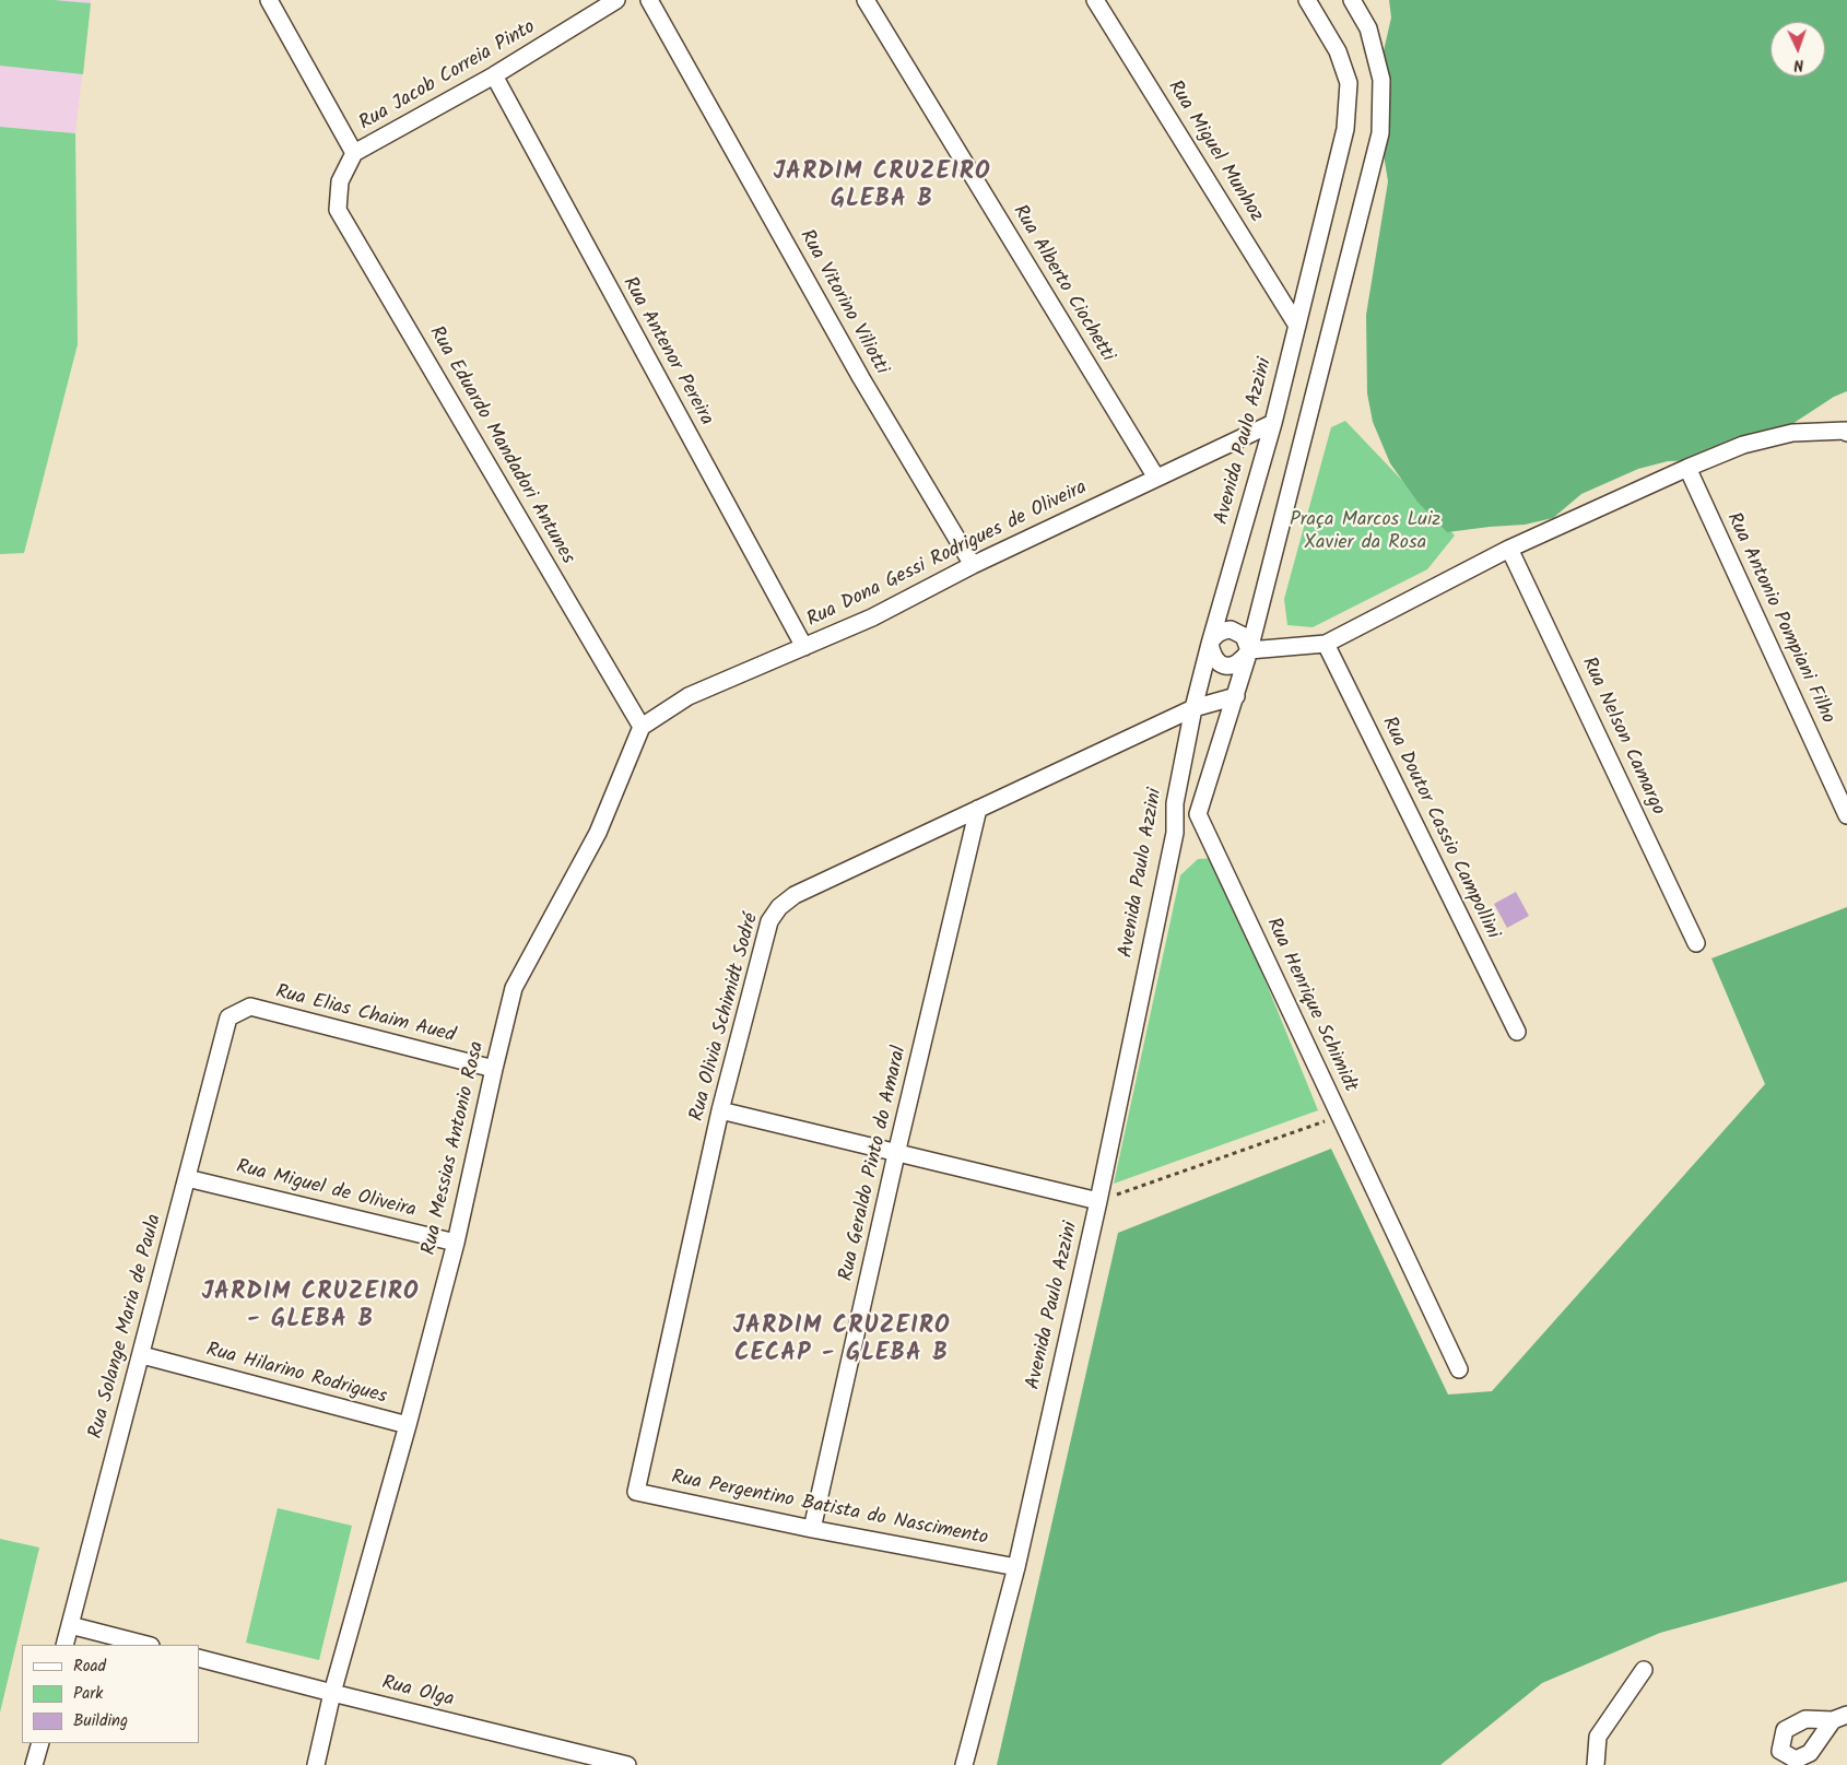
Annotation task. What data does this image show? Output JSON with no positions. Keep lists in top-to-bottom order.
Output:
{
  "streets": {
    "street": [
      "Rua Jacob Correia Pinto",
      "Rua Miguel Munhoz",
      "Rua Alberto Ciochetti",
      "Rua Vitorino Viliotti",
      "Rua Antenor Pereira",
      "Avenida Paulo Azzini",
      "Rua Eduardo Mandadori Antunes",
      "Rua Dona Gessi Rodrigues de Oliveira",
      "Rua Antonio Pompiani Filho",
      "Rua Nelson Camargo",
      "Rua Doutor Cassio Campollini",
      "Rua Henrique Schimidt",
      "Rua Elias Chaim Aued",
      "Rua Olivia Schimidt Sodré",
      "Rua Messias Antonio Rosa",
      "Rua Geraldo Pinto do Amaral",
      "Rua Miguel de Oliveira",
      "Rua Solange Maria de Paula",
      "Rua Hilarino Rodrigues",
      "Rua Pergentino Batista do Nascimento",
      "Rua Olga"
    ]
  },
  "crossings": [
    ["Rua Jacob Correia Pinto", "Rua Antenor Pereira"],
    ["Rua Jacob Correia Pinto", "Rua Eduardo Mandadori Antunes"],
    ["Rua Miguel Munhoz", "Avenida Paulo Azzini"],
    ["Rua Alberto Ciochetti", "Rua Dona Gessi Rodrigues de Oliveira"],
    ["Rua Vitorino Viliotti", "Rua Dona Gessi Rodrigues de Oliveira"],
    ["Rua Antenor Pereira", "Rua Dona Gessi Rodrigues de Oliveira"],
    ["Avenida Paulo Azzini", "Rua Dona Gessi Rodrigues de Oliveira"],
    ["Avenida Paulo Azzini", "Rua Olivia Schimidt Sodré"],
    ["Avenida Paulo Azzini", "Rua Pergentino Batista do Nascimento"],
    ["Rua Eduardo Mandadori Antunes", "Rua Dona Gessi Rodrigues de Oliveira"],
    ["Rua Eduardo Mandadori Antunes", "Rua Messias Antonio Rosa"],
    ["Rua Dona Gessi Rodrigues de Oliveira", "Rua Messias Antonio Rosa"],
    ["Rua Elias Chaim Aued", "Rua Messias Antonio Rosa"],
    ["Rua Elias Chaim Aued", "Rua Solange Maria de Paula"],
    ["Rua Olivia Schimidt Sodré", "Rua Geraldo Pinto do Amaral"],
    ["Rua Olivia Schimidt Sodré", "Rua Pergentino Batista do Nascimento"],
    ["Rua Messias Antonio Rosa", "Rua Miguel de Oliveira"],
    ["Rua Messias Antonio Rosa", "Rua Hilarino Rodrigues"],
    ["Rua Messias Antonio Rosa", "Rua Olga"],
    ["Rua Geraldo Pinto do Amaral", "Rua Pergentino Batista do Nascimento"],
    ["Rua Miguel de Oliveira", "Rua Solange Maria de Paula"],
    ["Rua Solange Maria de Paula", "Rua Hilarino Rodrigues"]
  ],
  "districts": ["JARDIM CRUZEIRO GLEBA B", "JARDIM CRUZEIRO - GLEBA B", "JARDIM CRUZEIRO CECAP - GLEBA B"],
  "parks": ["Praça Marcos Luiz Xavier da Rosa"],
  "legend": ["Road", "Park", "Building"],
  "north": "bottom"
}
